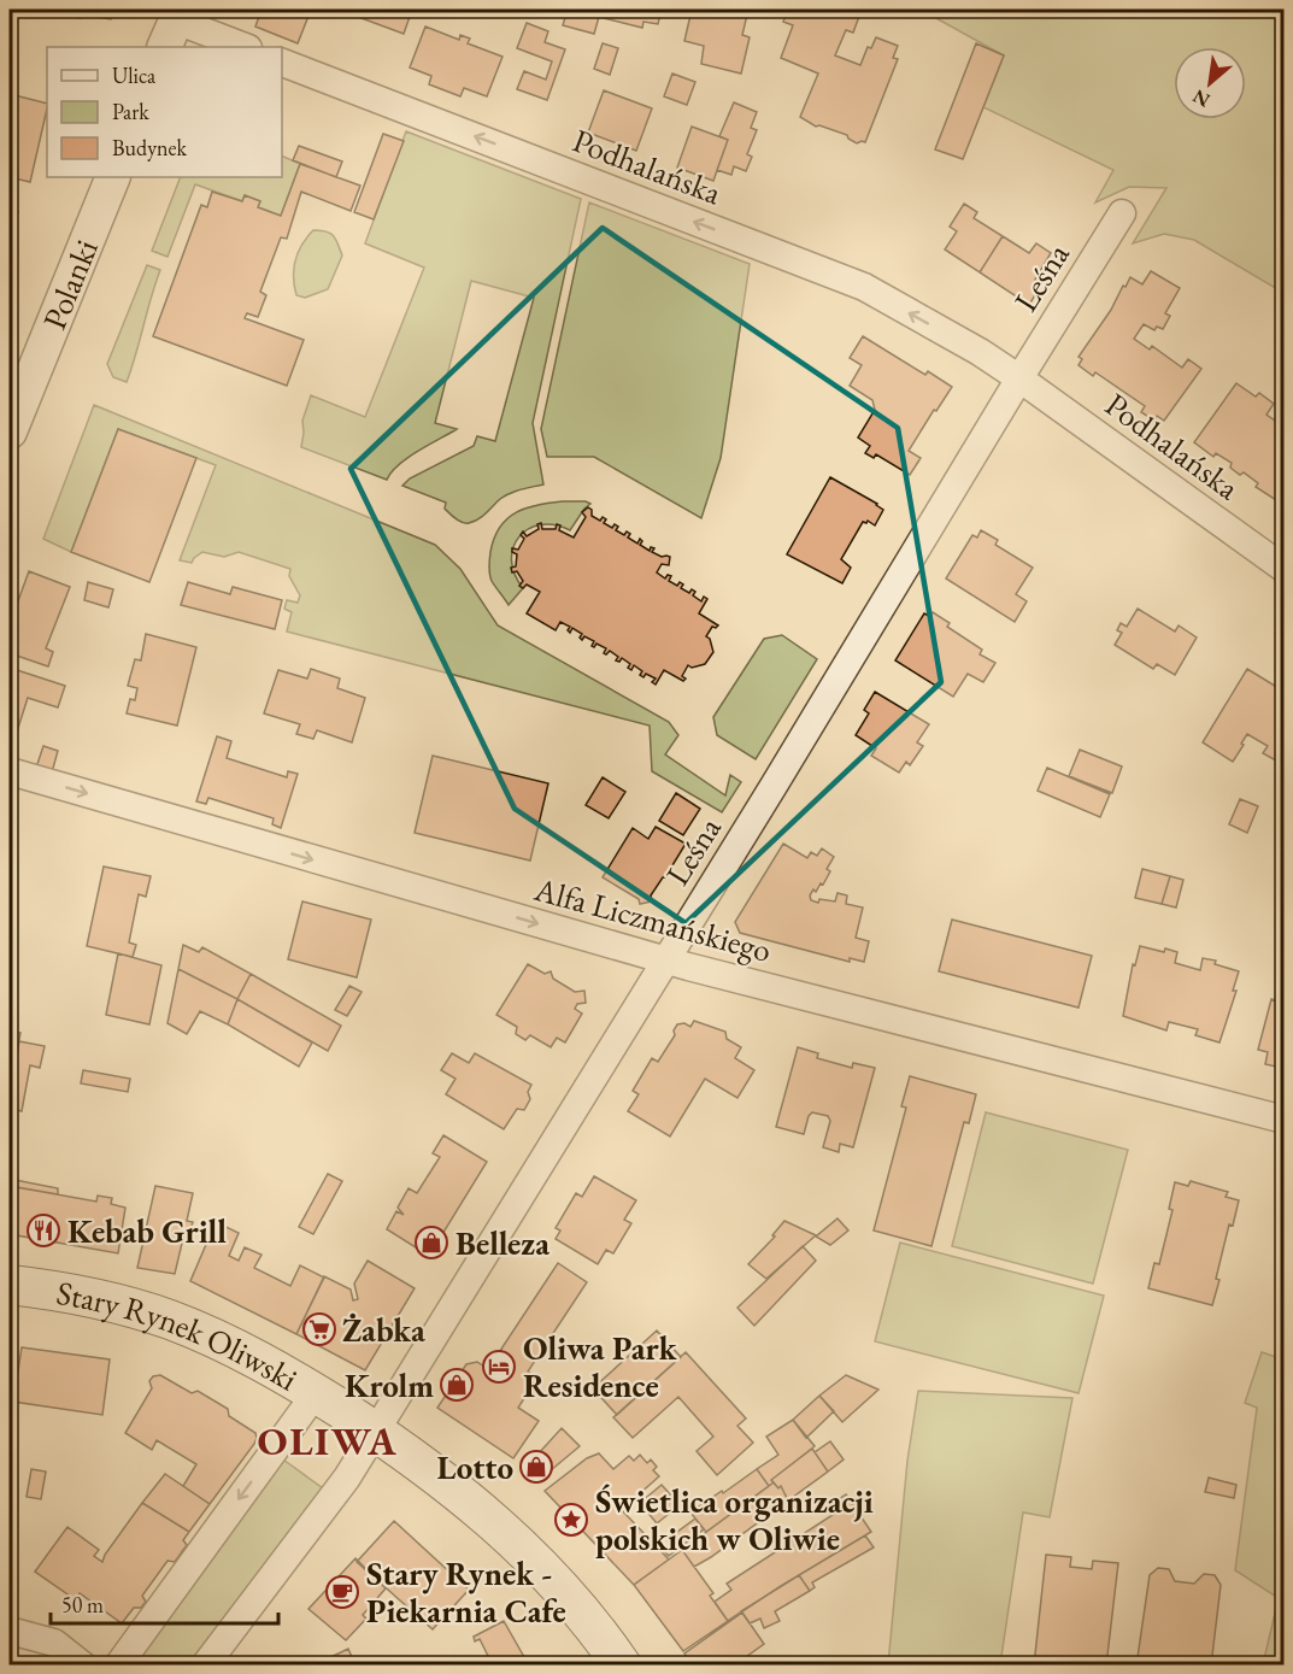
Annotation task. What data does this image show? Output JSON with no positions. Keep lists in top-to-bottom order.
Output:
{
  "streets": {
    "main road": ["Stary Rynek Oliwski"],
    "street": [
      "Podhalańska",
      "Leśna",
      "Polanki",
      "Alfa Liczmańskiego"
    ]
  },
  "crossings": [
    ["Podhalańska", "Leśna"],
    ["Leśna", "Alfa Liczmańskiego"],
    ["Leśna", "Stary Rynek Oliwski"]
  ],
  "one_way": ["Podhalańska", "Alfa Liczmańskiego"],
  "districts": ["OLIWA"],
  "places": {
    "restaurant": ["Kebab Grill"],
    "shop": ["Belleza", "Krolm", "Lotto"],
    "supermarket": ["Żabka"],
    "hotel": ["Oliwa Park Residence"],
    "place": ["Świetlica organizacji polskich w Oliwie"],
    "cafe": ["Stary Rynek - Piekarnia Cafe"]
  },
  "legend": ["Ulica", "Park", "Budynek"],
  "scale_bar": "50 m",
  "north": "bottom left"
}
